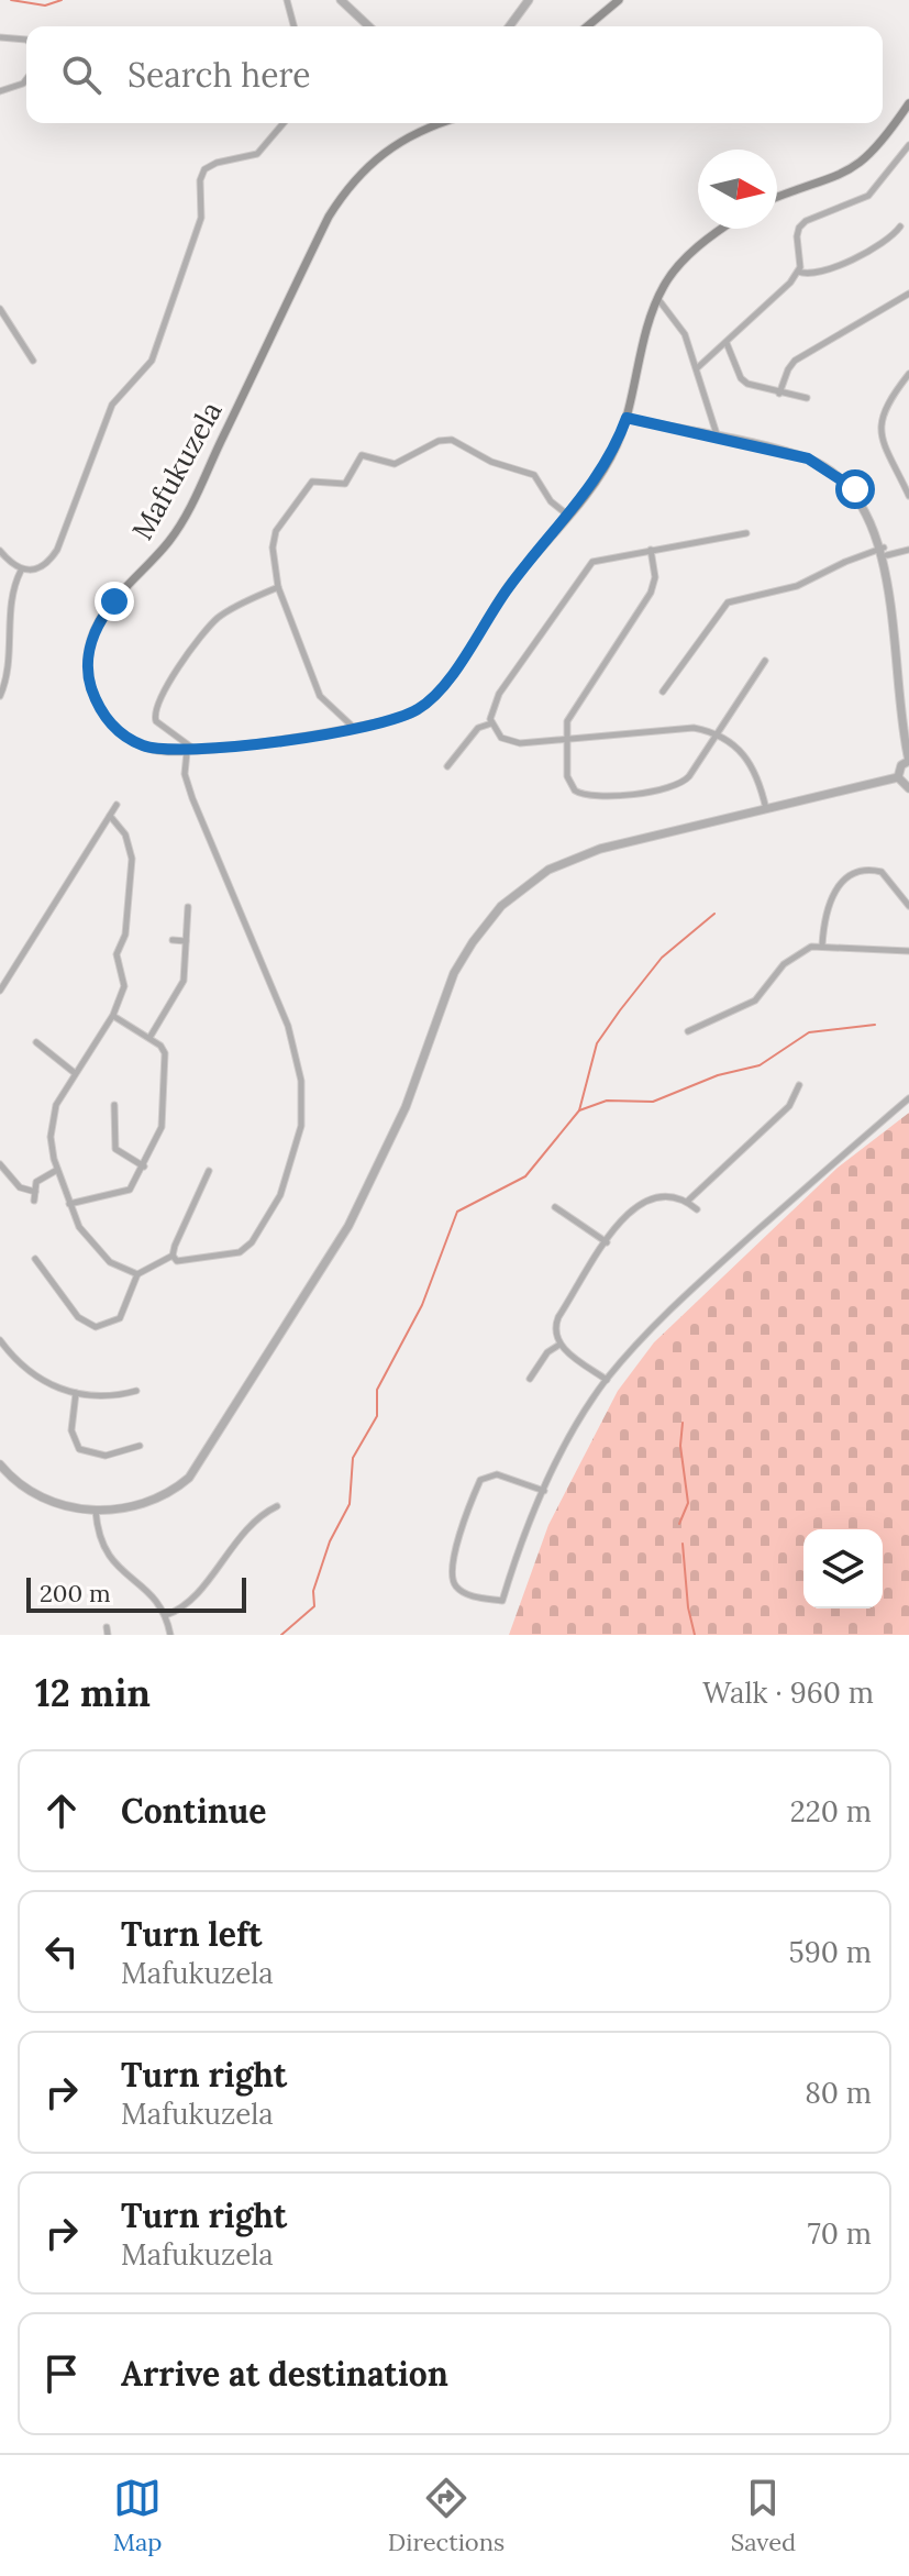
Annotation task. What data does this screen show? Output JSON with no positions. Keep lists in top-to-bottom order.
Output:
{
  "streets": {
    "main road": ["Mafukuzela"]
  },
  "scale_bar": "200 m",
  "north": "right",
  "page": {
    "search": "Search here",
    "scale": "200 m",
    "heading": ["12 min", "Walk · 960 m"],
    "list": [
      ["Continue", "220 m"],
      ["Turn left", "Mafukuzela", "590 m"],
      ["Turn right", "Mafukuzela", "80 m"],
      ["Turn right", "Mafukuzela", "70 m"],
      "Arrive at destination"
    ],
    "nav": ["Map", "Directions", "Saved"]
  }
}
